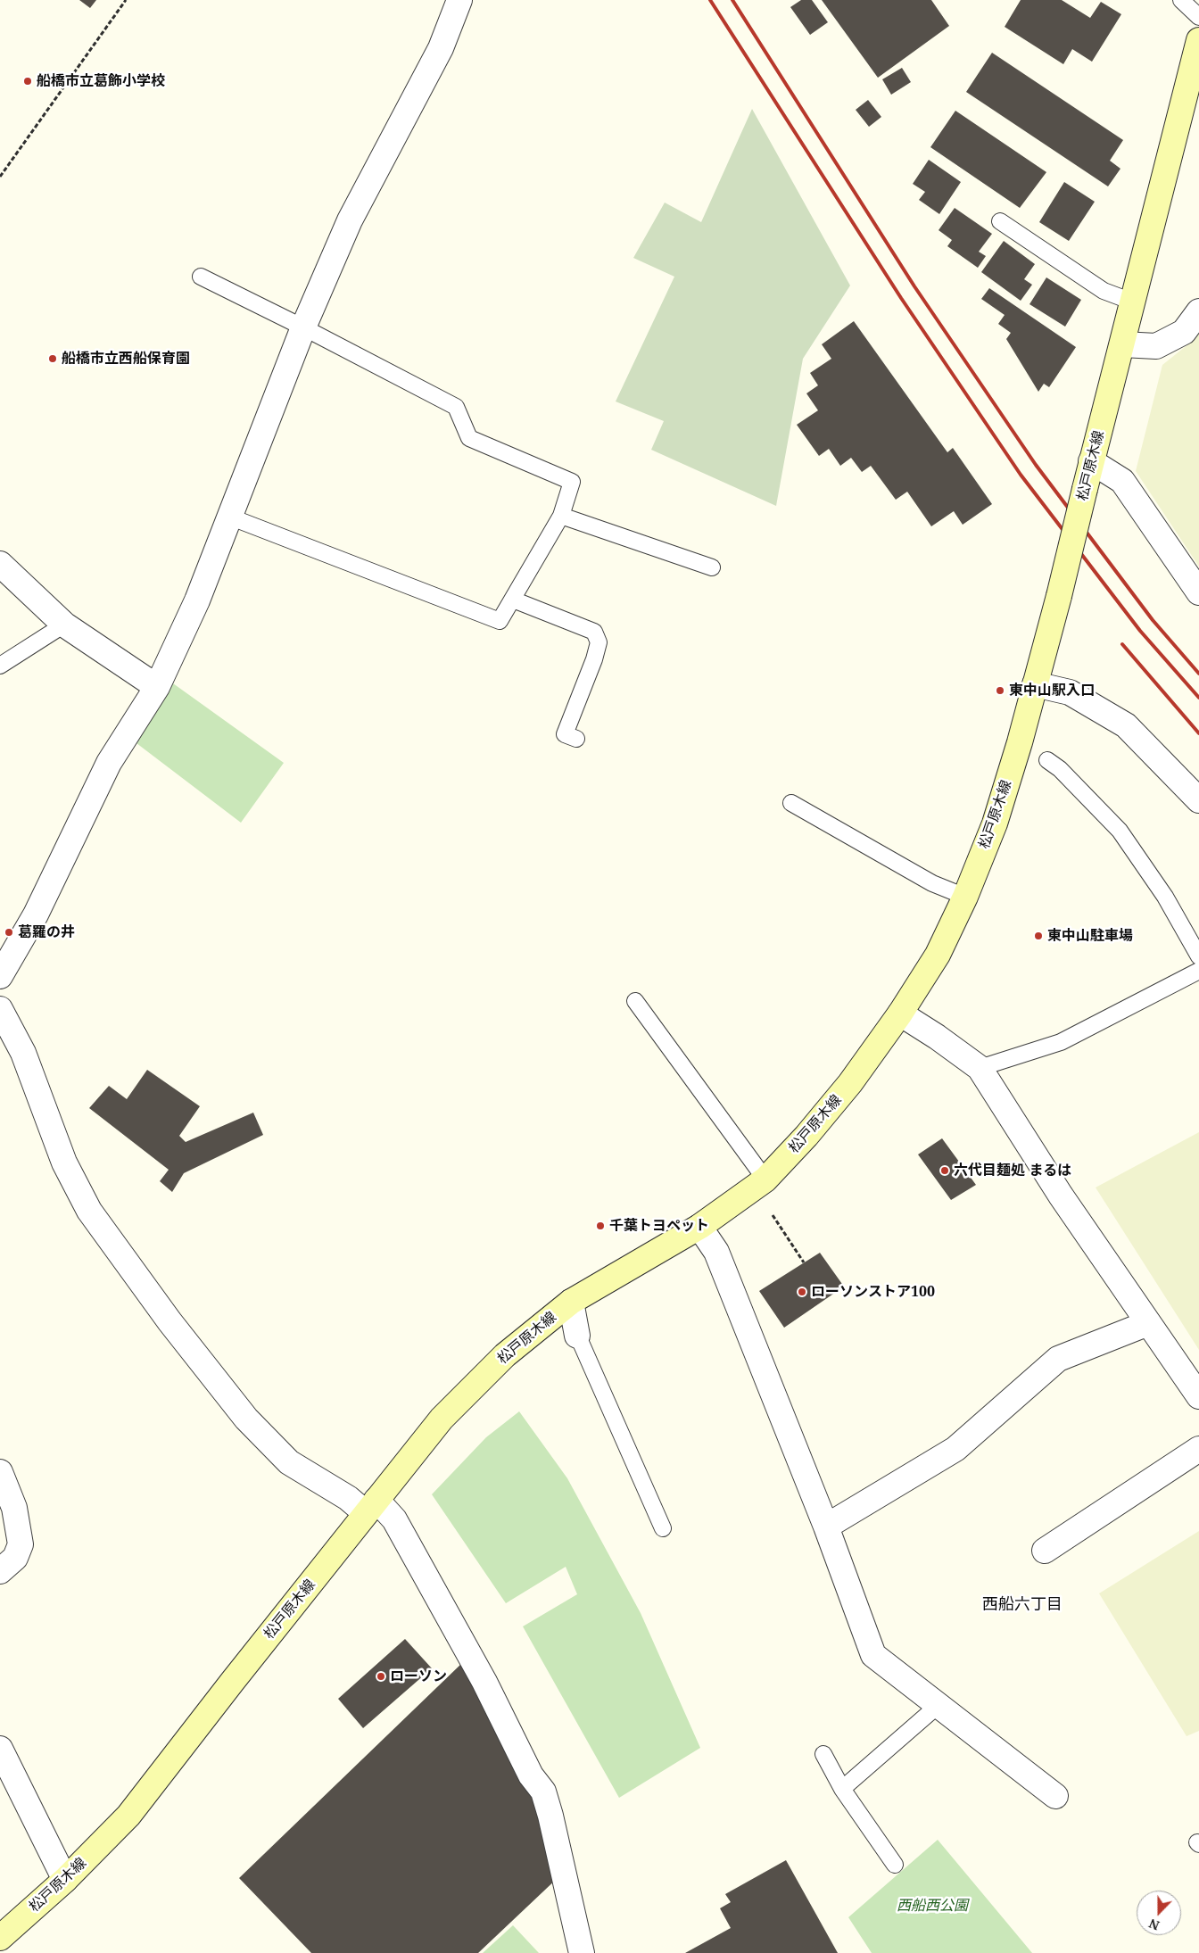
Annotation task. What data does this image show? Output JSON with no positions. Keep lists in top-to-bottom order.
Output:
{
  "streets": {
    "main road": ["松戸原木線"]
  },
  "districts": ["西船六丁目"],
  "parks": ["西船西公園"],
  "places": [
    "船橋市立葛飾小学校",
    "船橋市立西船保育園",
    "東中山駅入口",
    "葛羅の井",
    "東中山駐車場",
    "六代目麺処 まるは",
    "千葉トヨペット",
    "ローソンストア100",
    "ローソン"
  ],
  "north": "bottom"
}
